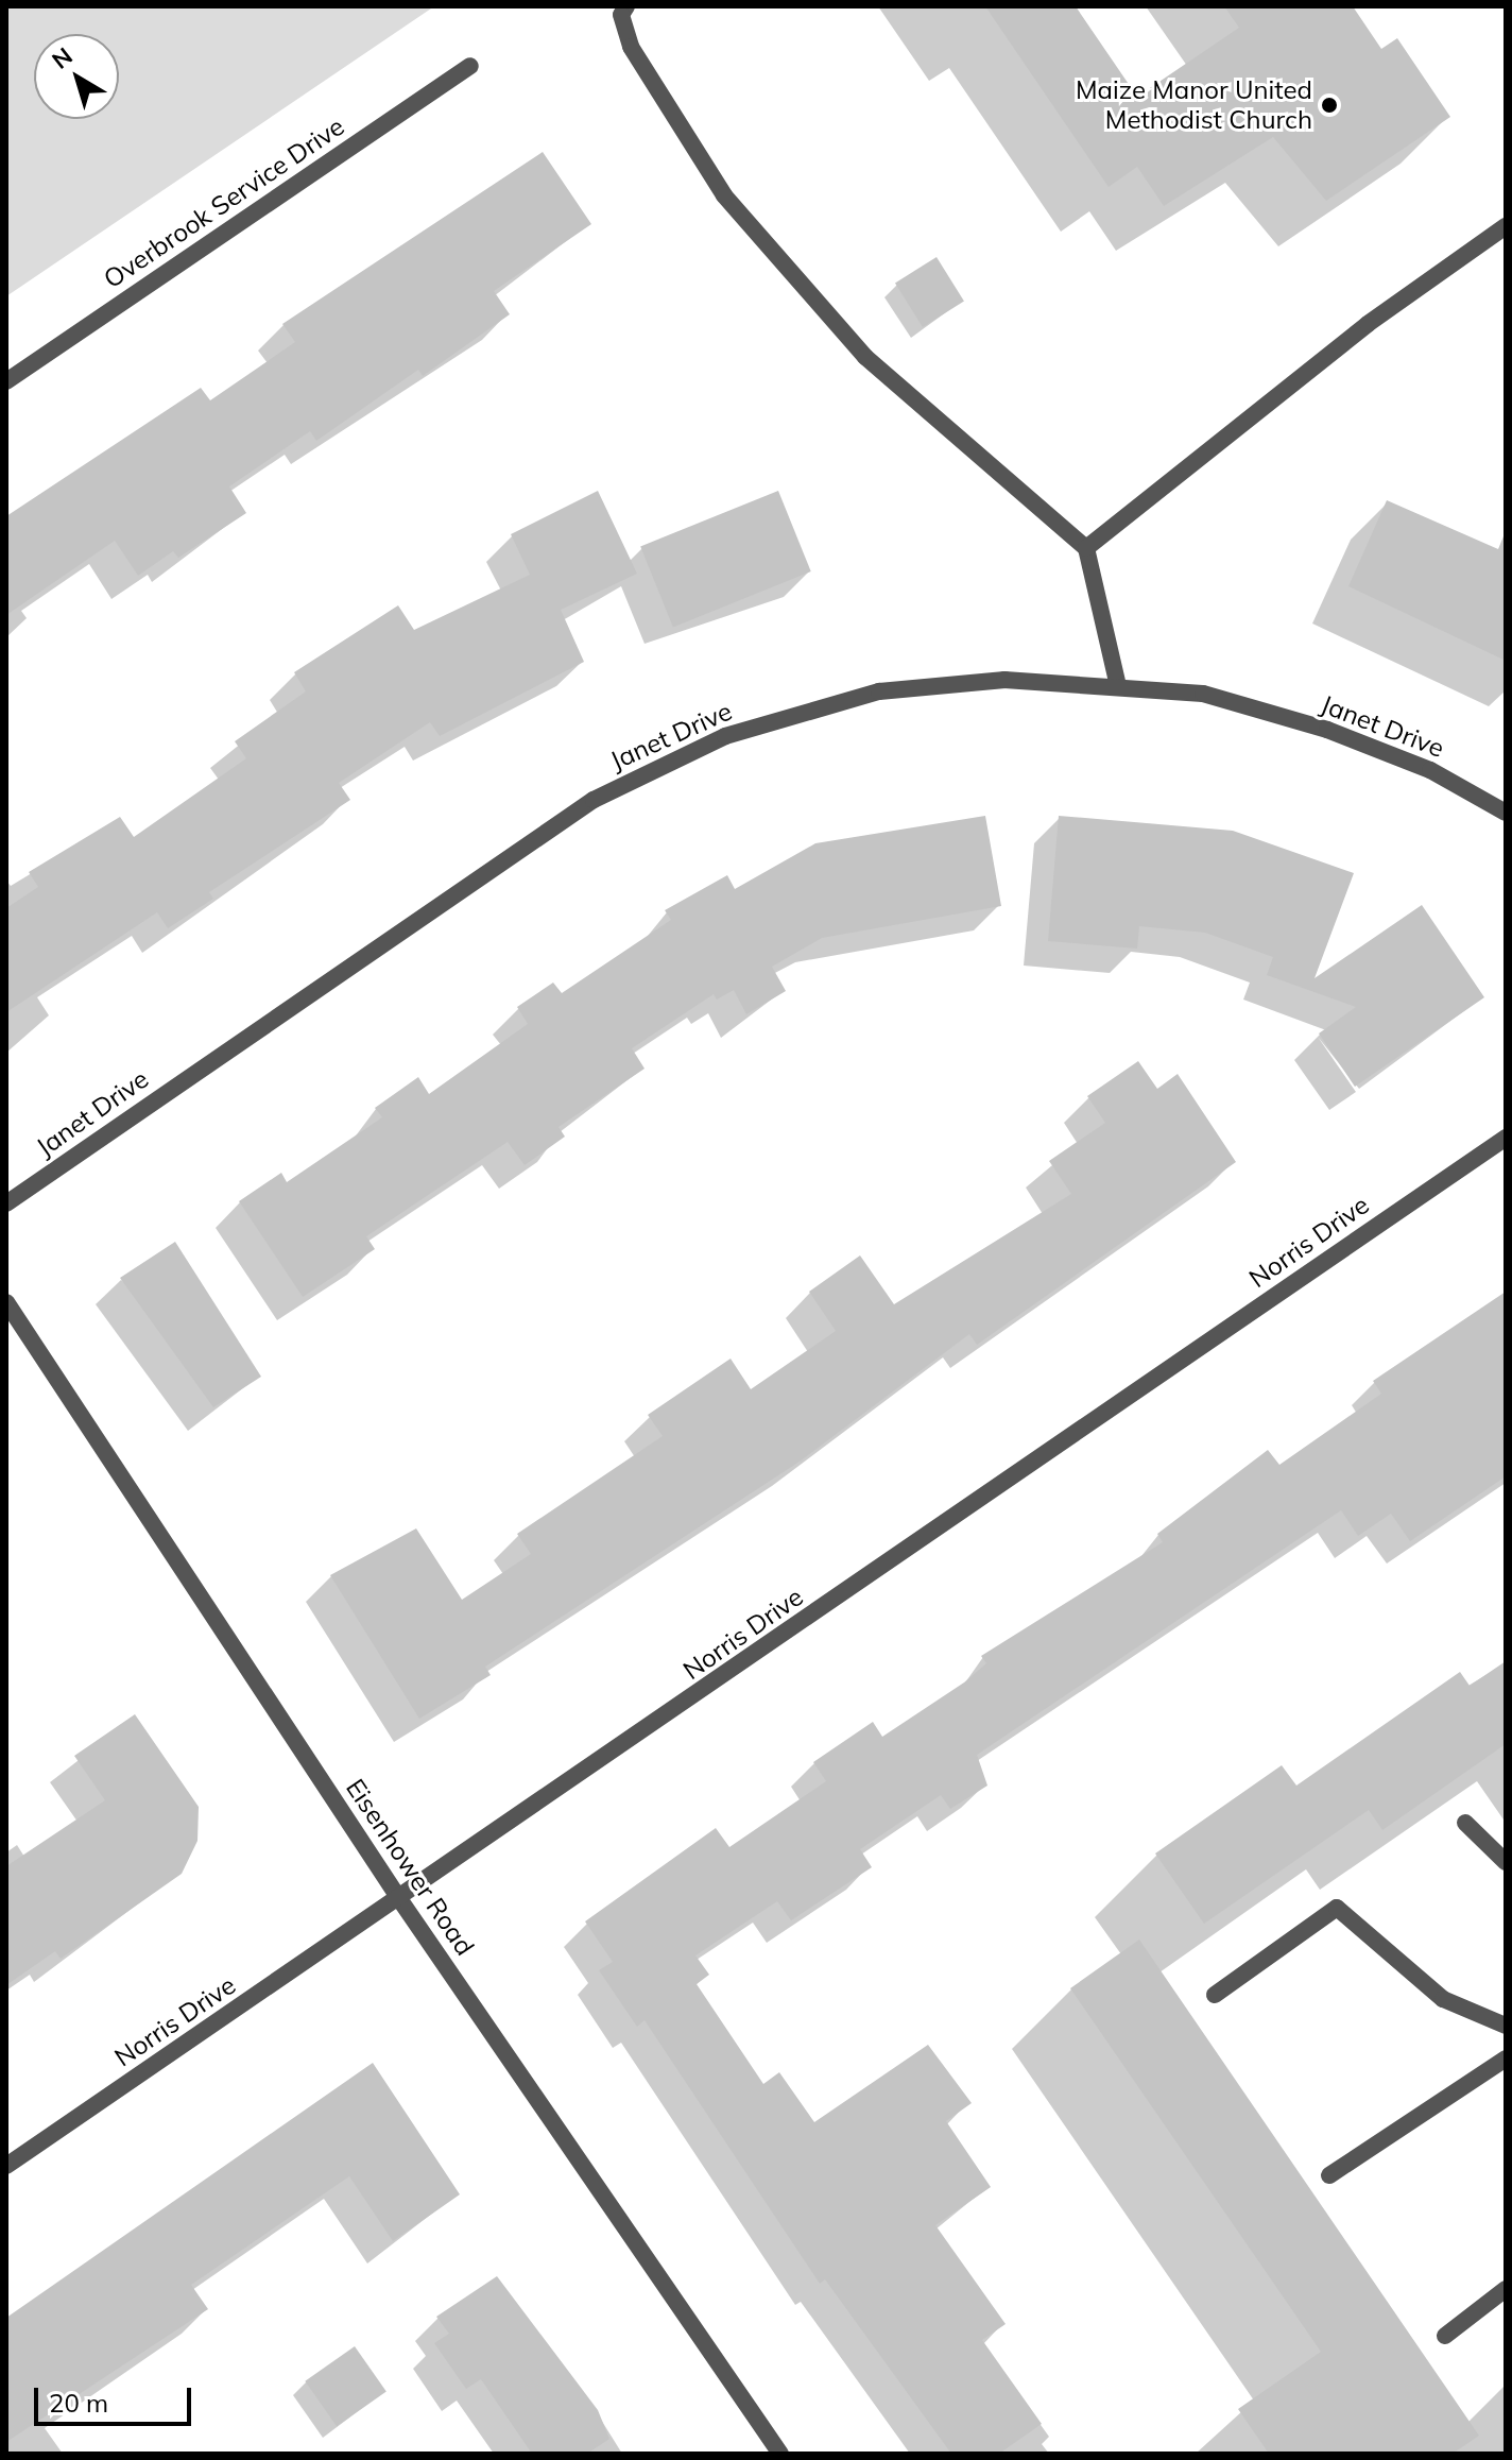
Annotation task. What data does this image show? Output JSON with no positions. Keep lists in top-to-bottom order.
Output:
{
  "streets": {
    "street": [
      "Overbrook Service Drive",
      "Janet Drive",
      "Norris Drive",
      "Eisenhower Road"
    ]
  },
  "crossings": [
    ["Norris Drive", "Eisenhower Road"]
  ],
  "places": ["Maize Manor United Methodist Church"],
  "scale_bar": "20 m",
  "north": "top left"
}
